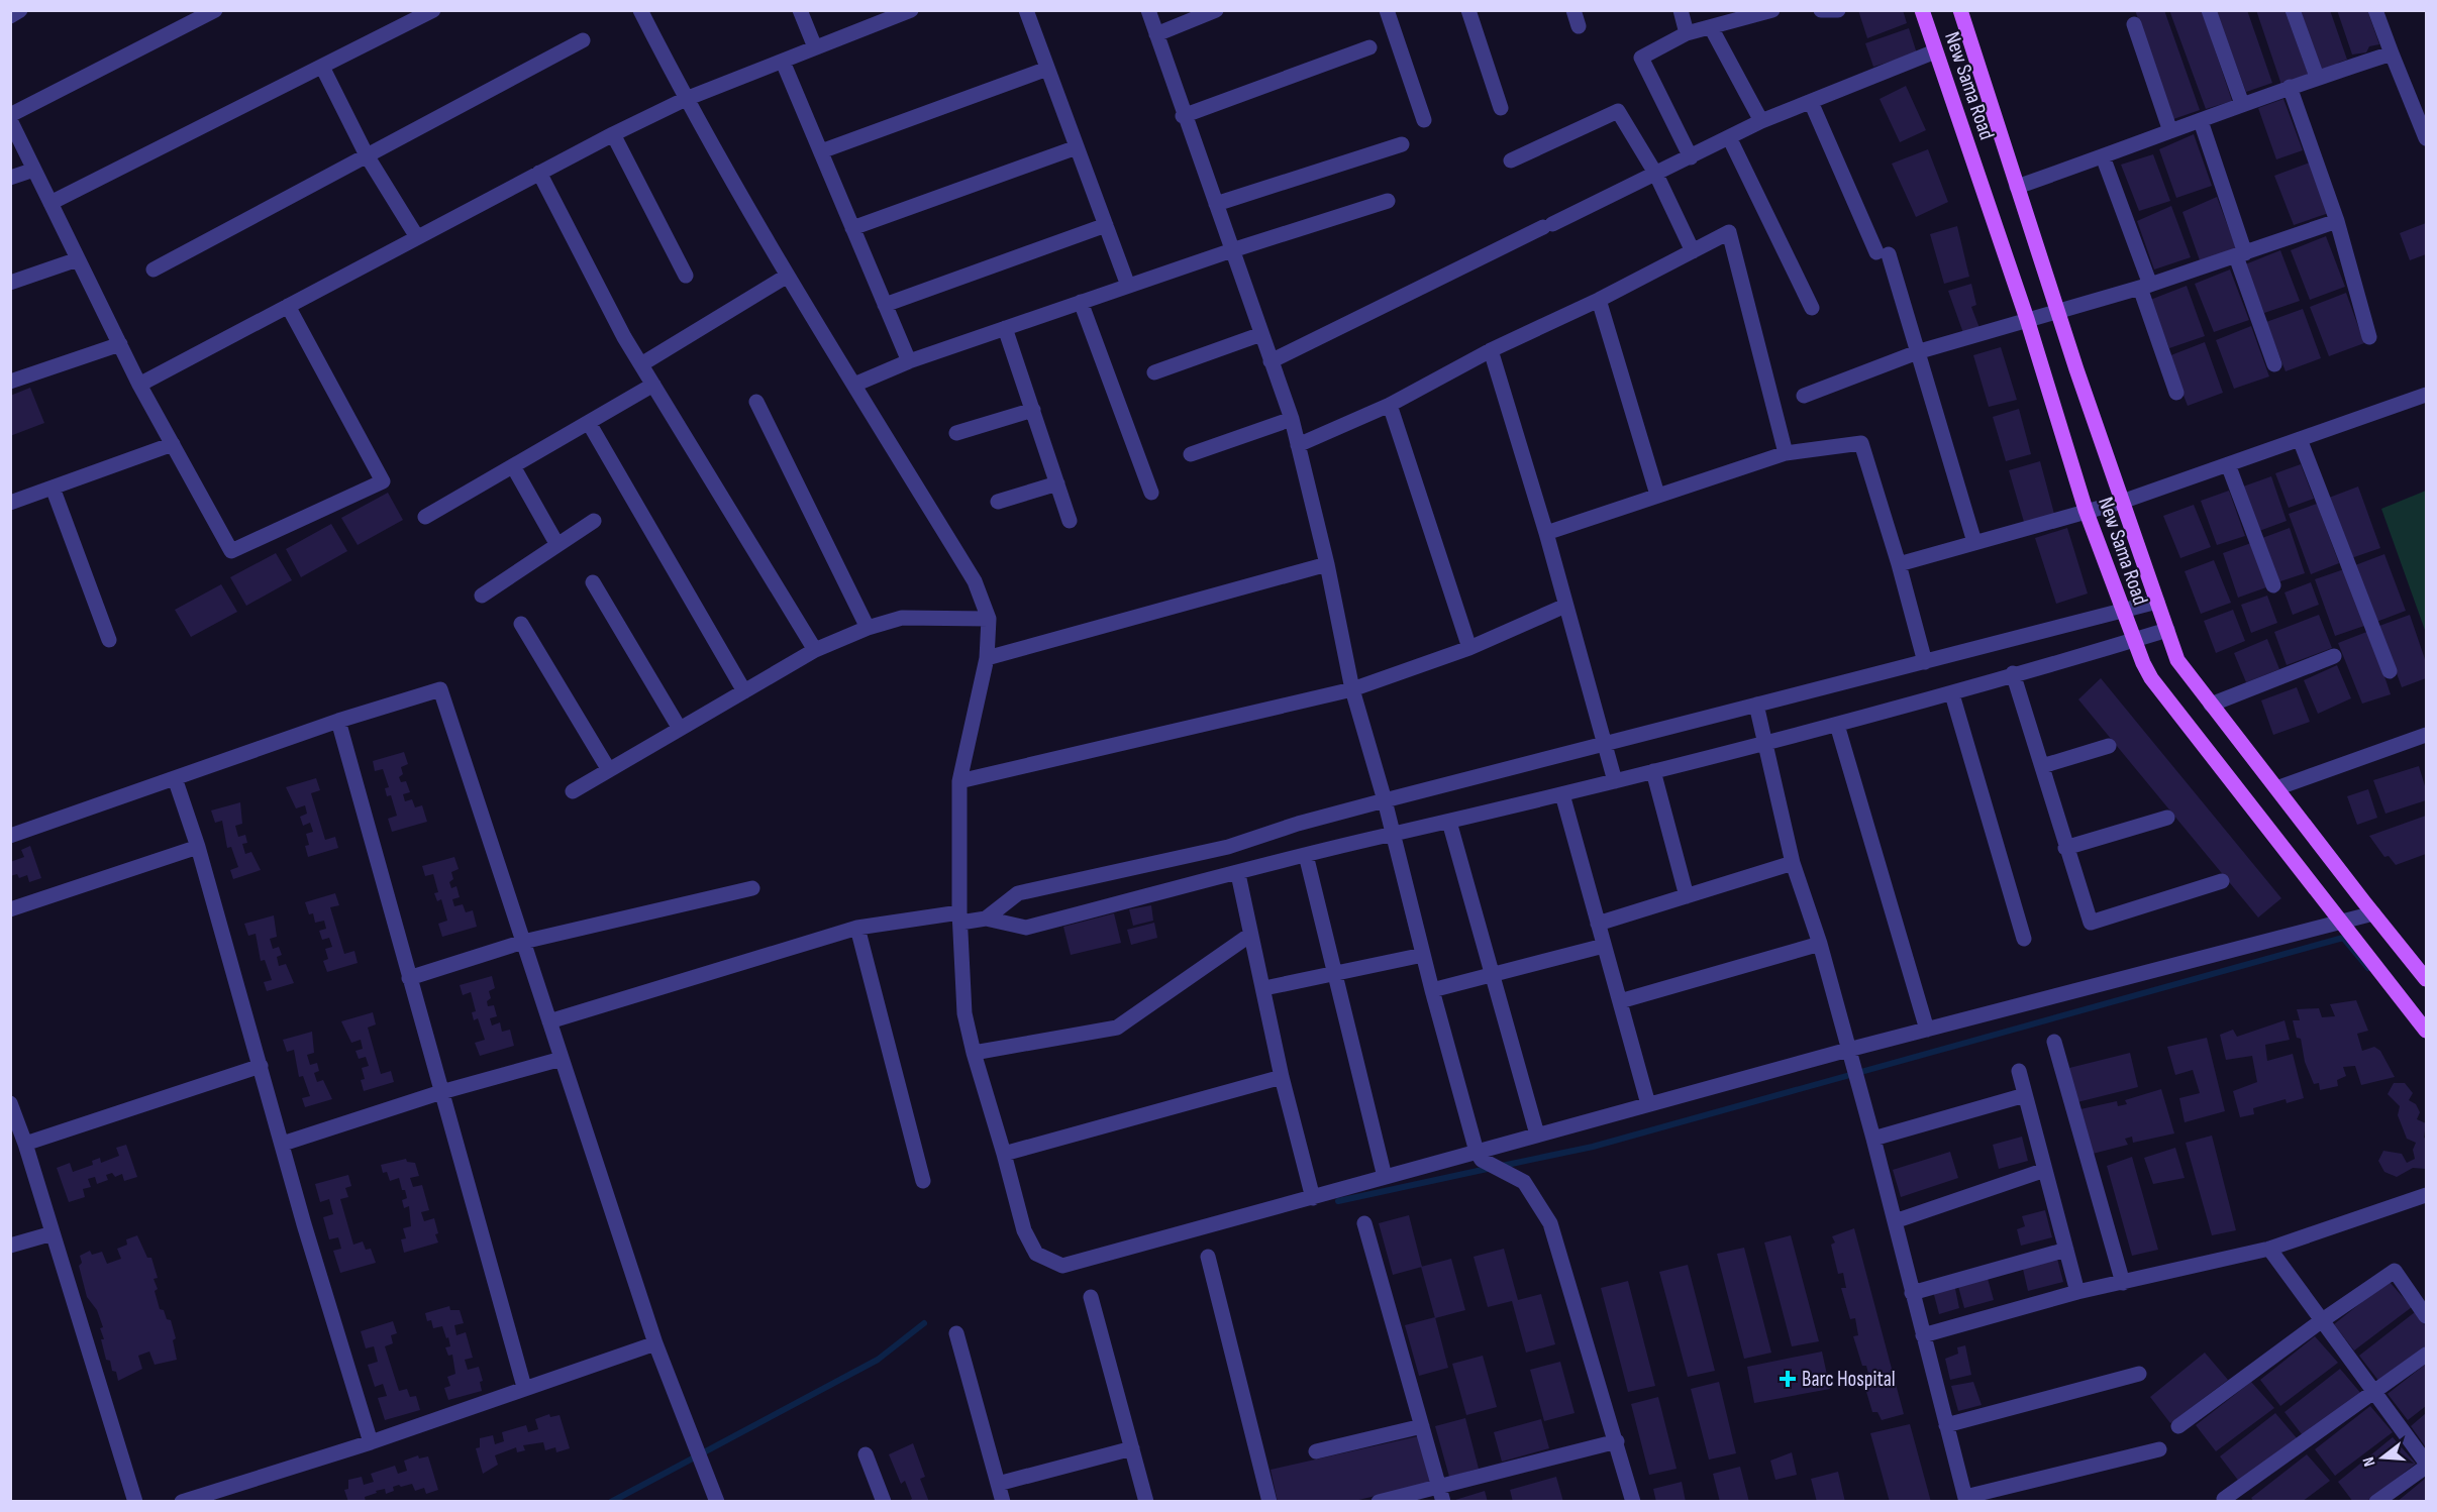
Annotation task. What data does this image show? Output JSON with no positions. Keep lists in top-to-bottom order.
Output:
{
  "streets": {
    "main road": ["New Sama Road"]
  },
  "places": {
    "health": ["Barc Hospital"]
  },
  "north": "left"
}
